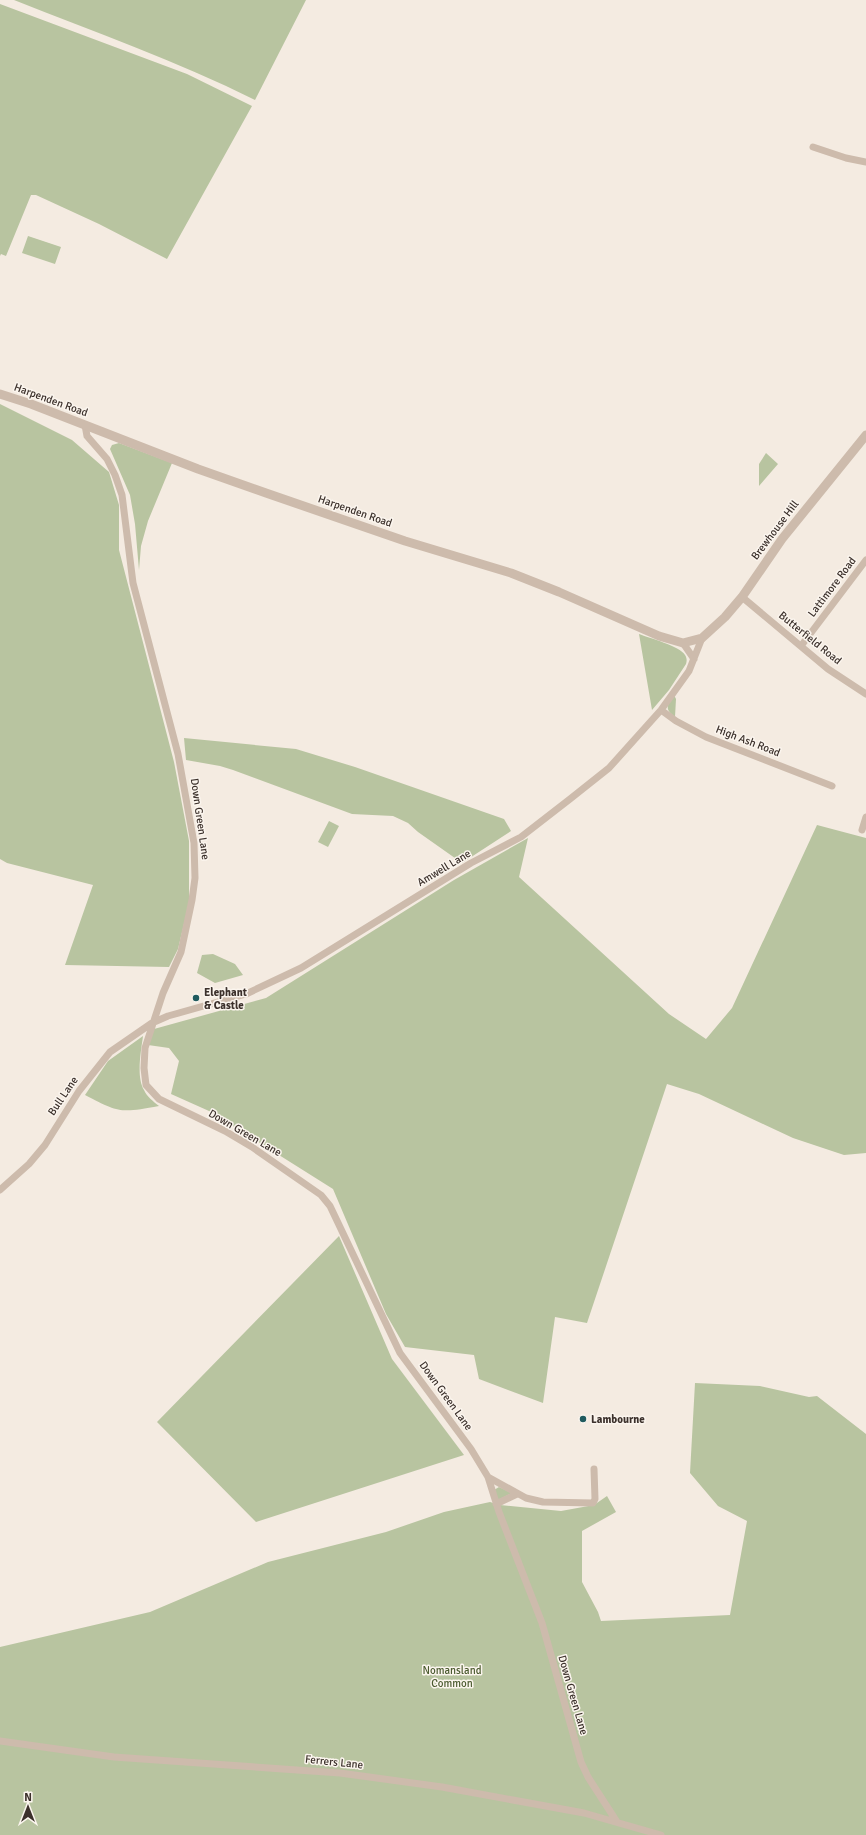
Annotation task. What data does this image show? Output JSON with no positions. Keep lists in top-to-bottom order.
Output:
{
  "streets": {
    "street": [
      "Harpenden Road",
      "Brewhouse Hill",
      "Lattimore Road",
      "Butterfield Road",
      "High Ash Road",
      "Down Green Lane",
      "Amwell Lane",
      "Bull Lane",
      "Ferrers Lane"
    ]
  },
  "crossings": [
    ["Harpenden Road", "Down Green Lane"],
    ["Brewhouse Hill", "Butterfield Road"],
    ["Brewhouse Hill", "Amwell Lane"],
    ["Lattimore Road", "Butterfield Road"],
    ["High Ash Road", "Amwell Lane"],
    ["Down Green Lane", "Amwell Lane"],
    ["Down Green Lane", "Bull Lane"],
    ["Down Green Lane", "Ferrers Lane"],
    ["Amwell Lane", "Bull Lane"]
  ],
  "parks": ["Nomansland Common"],
  "places": ["Elephant & Castle", "Lambourne"],
  "north": "top"
}
